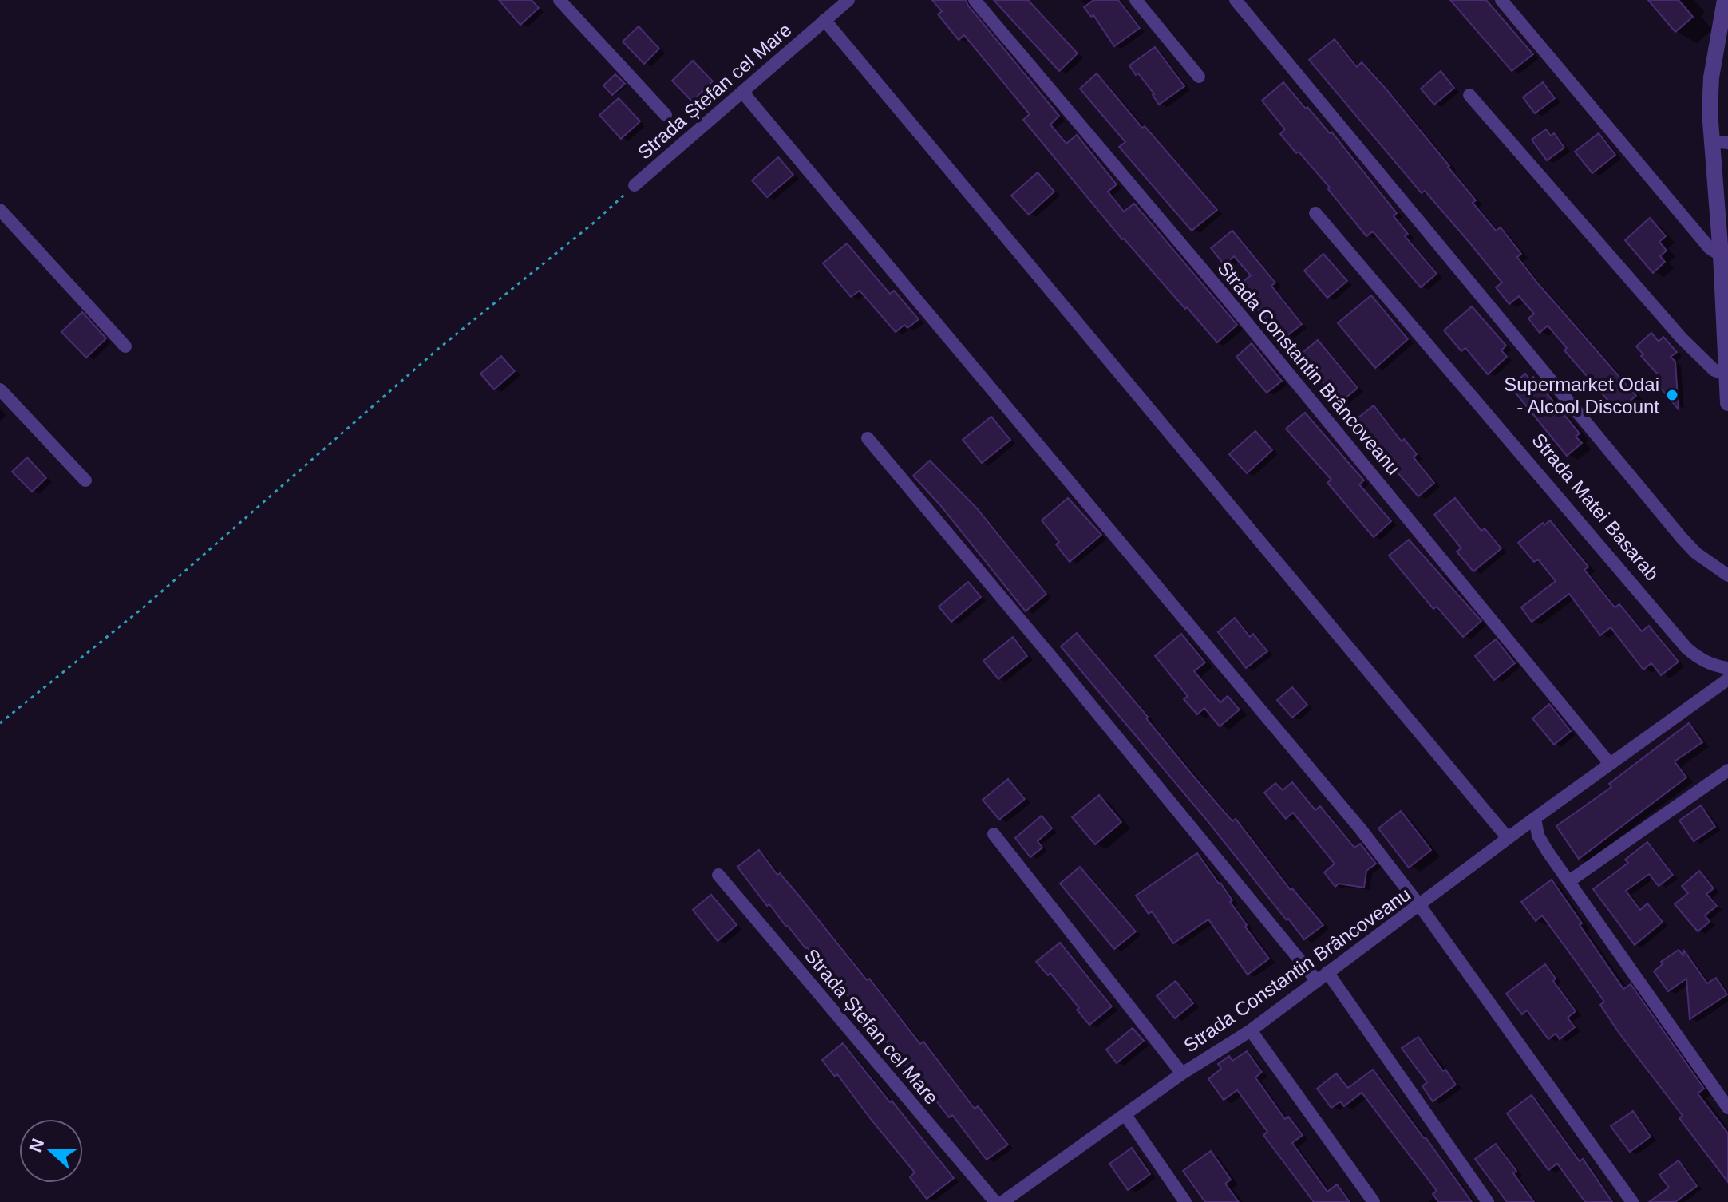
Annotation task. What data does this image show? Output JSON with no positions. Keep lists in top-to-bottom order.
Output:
{
  "streets": {
    "street": ["Strada Ștefan cel Mare", "Strada Constantin Brâncoveanu", "Strada Matei Basarab"]
  },
  "places": ["Supermarket Odai - Alcool Discount"],
  "north": "left"
}
